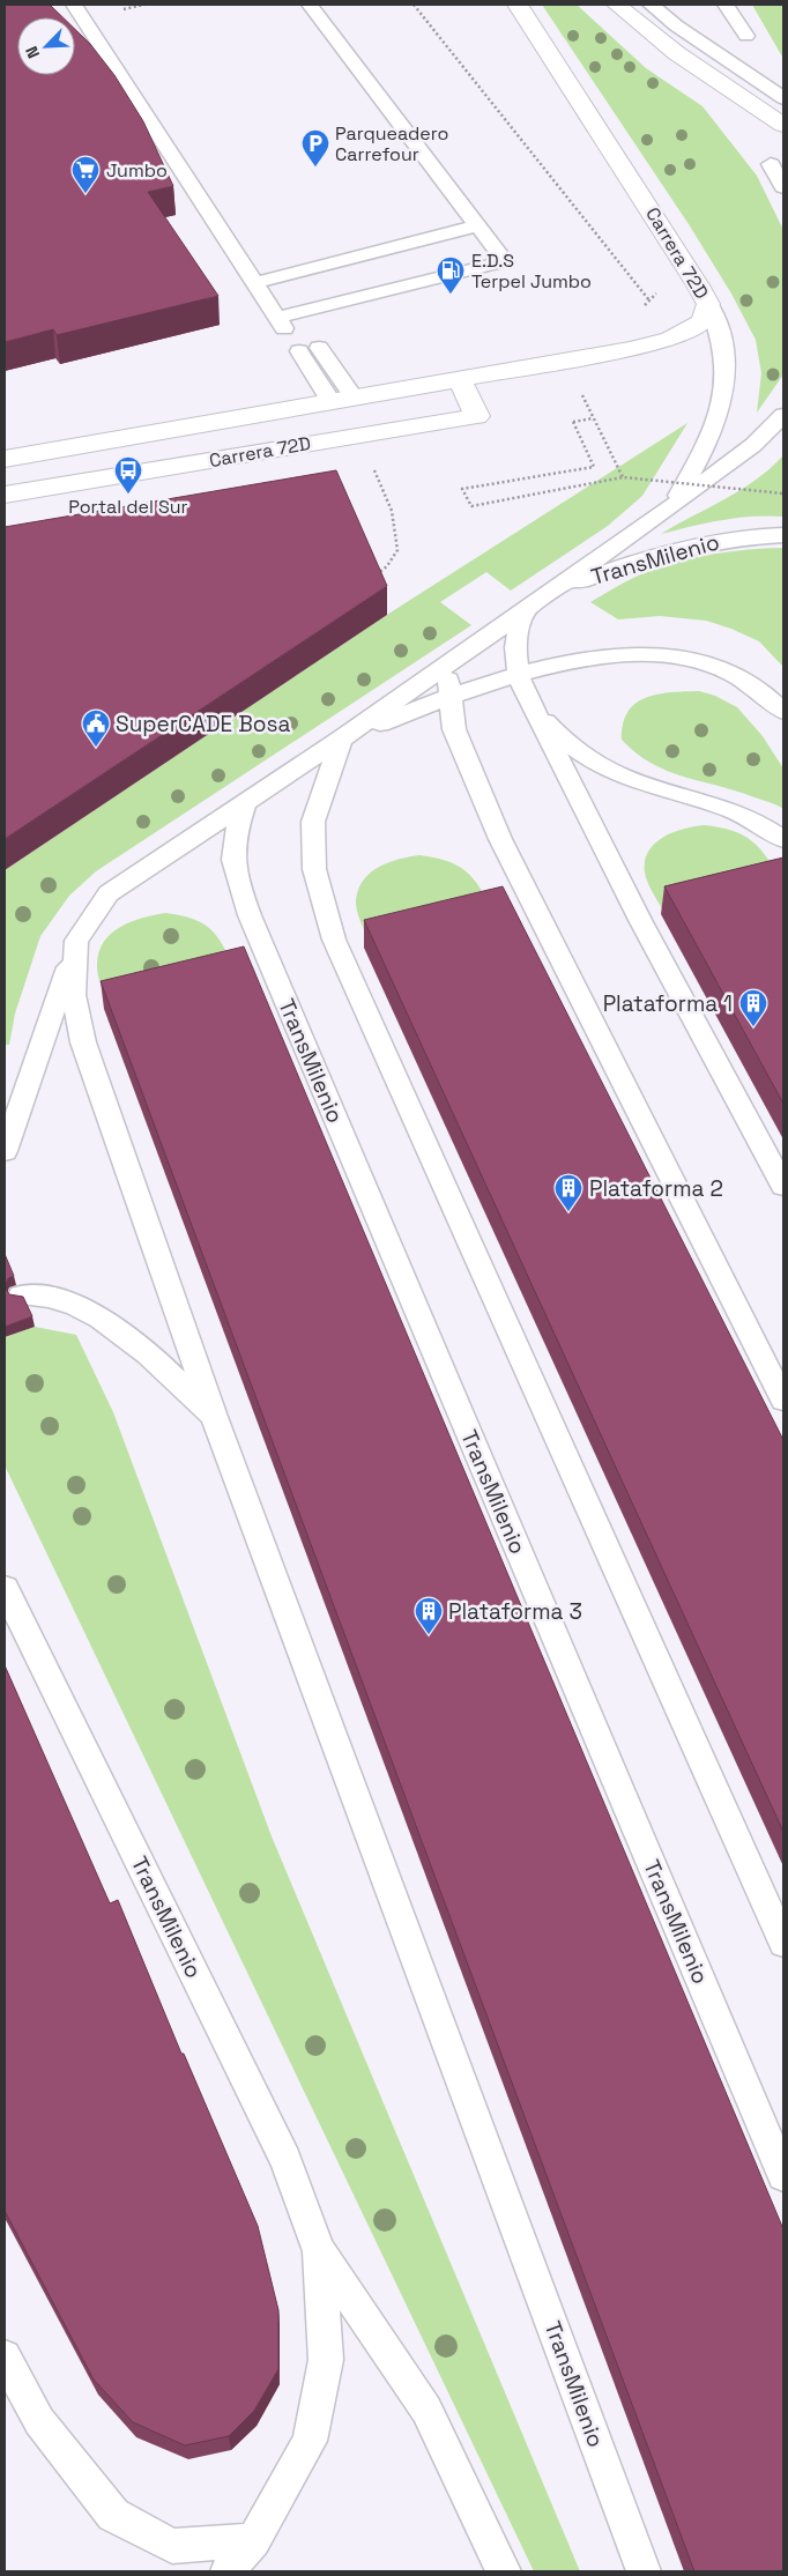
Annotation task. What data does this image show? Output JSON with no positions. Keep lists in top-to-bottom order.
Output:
{
  "streets": {
    "main road": ["Carrera 72D"],
    "lane": ["TransMilenio"]
  },
  "crossings": [
    ["Carrera 72D", "TransMilenio"]
  ],
  "places": {
    "parking": ["Parqueadero Carrefour"],
    "supermarket": ["Jumbo"],
    "fuel station": ["E.D.S Terpel Jumbo"],
    "bus stop": ["Portal del Sur"],
    "public building": ["SuperCADE Bosa"],
    "building": ["Plataforma 1", "Plataforma 2", "Plataforma 3"]
  },
  "north": "bottom left"
}
